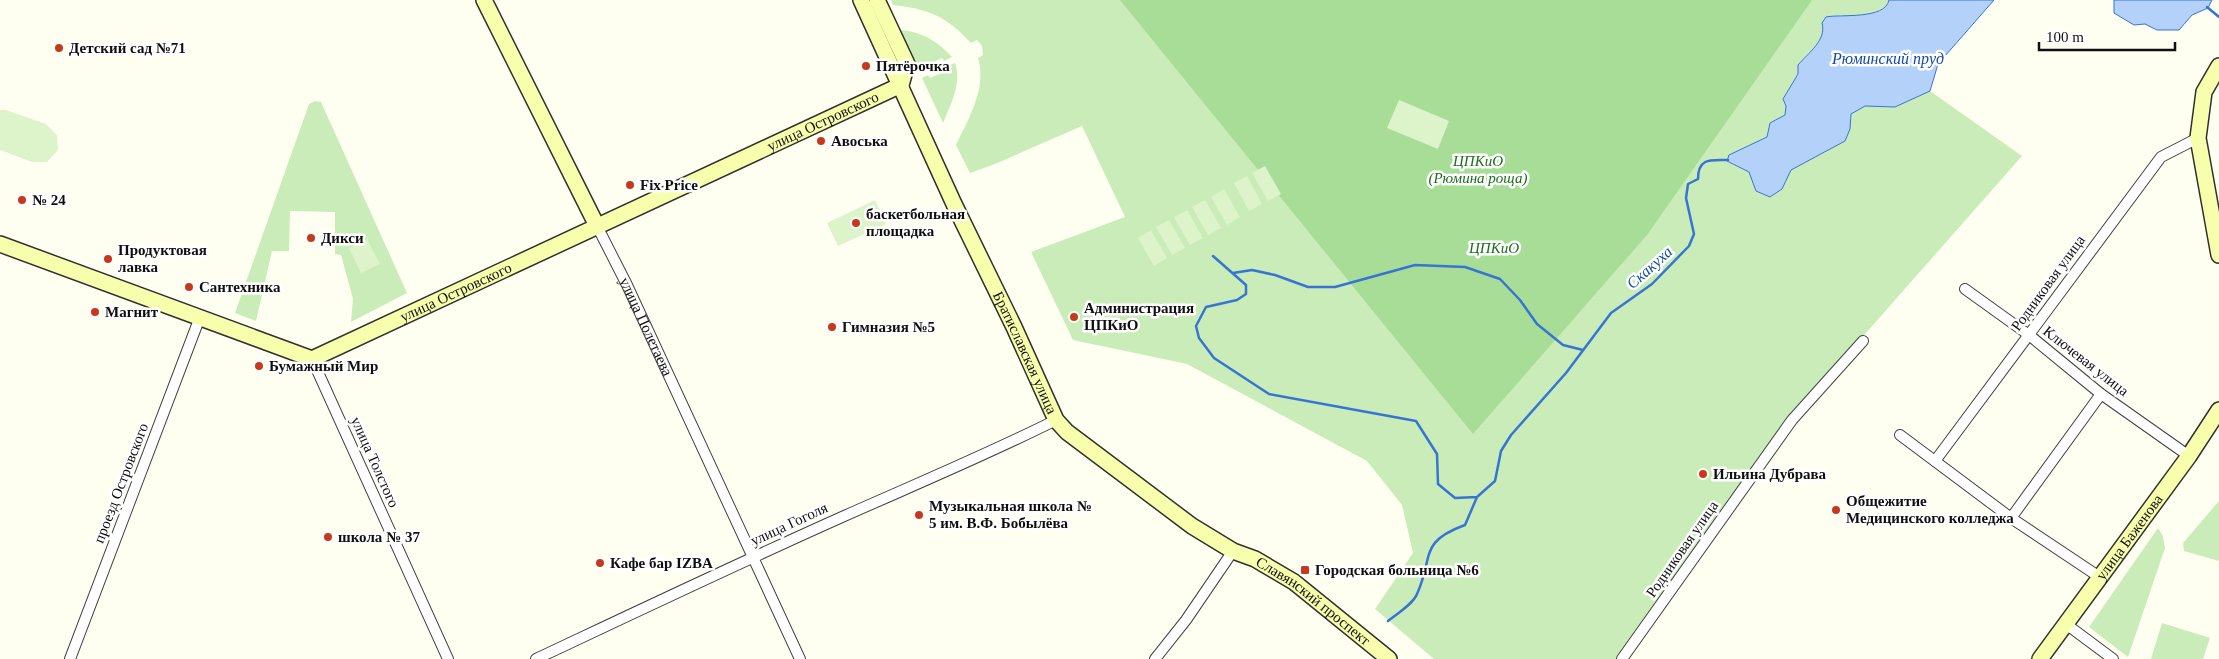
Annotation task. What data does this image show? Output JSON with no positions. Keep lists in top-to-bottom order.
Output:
{
  "streets": {
    "street": [
      "улица Островского",
      "Родниковая улица",
      "улица Полетаева",
      "Братиславская улица",
      "Ключевая улица",
      "улица Толстого",
      "проезд Островского",
      "улица Гоголя",
      "улица Баженова",
      "Славянский проспект"
    ]
  },
  "crossings": [
    ["улица Островского", "улица Полетаева"],
    ["улица Островского", "Братиславская улица"],
    ["улица Островского", "улица Толстого"],
    ["Родниковая улица", "Ключевая улица"],
    ["улица Полетаева", "улица Гоголя"],
    ["Братиславская улица", "улица Гоголя"],
    ["Братиславская улица", "Славянский проспект"],
    ["Ключевая улица", "улица Баженова"]
  ],
  "water": ["Рюминский пруд", "Скакуха"],
  "parks": ["ЦПКиО (Рюмина роща)", "ЦПКиО"],
  "places": {
    "other": [
      "Детский сад №71",
      "Пятёрочка",
      "Авоська",
      "Fix Price",
      "№ 24",
      "баскетбольная площадка",
      "Дикси",
      "Продуктовая лавка",
      "Сантехника",
      "Магнит",
      "Администрация ЦПКиО",
      "Гимназия №5",
      "Бумажный Мир",
      "Ильина Дубрава",
      "Общежитие Медицинского колледжа",
      "Музыкальная школа № 5 им. В.Ф. Бобылёва",
      "школа № 37",
      "Кафе бар IZBA"
    ],
    "transit": ["Городская больница №6"]
  },
  "scale_bar": "100 m"
}
